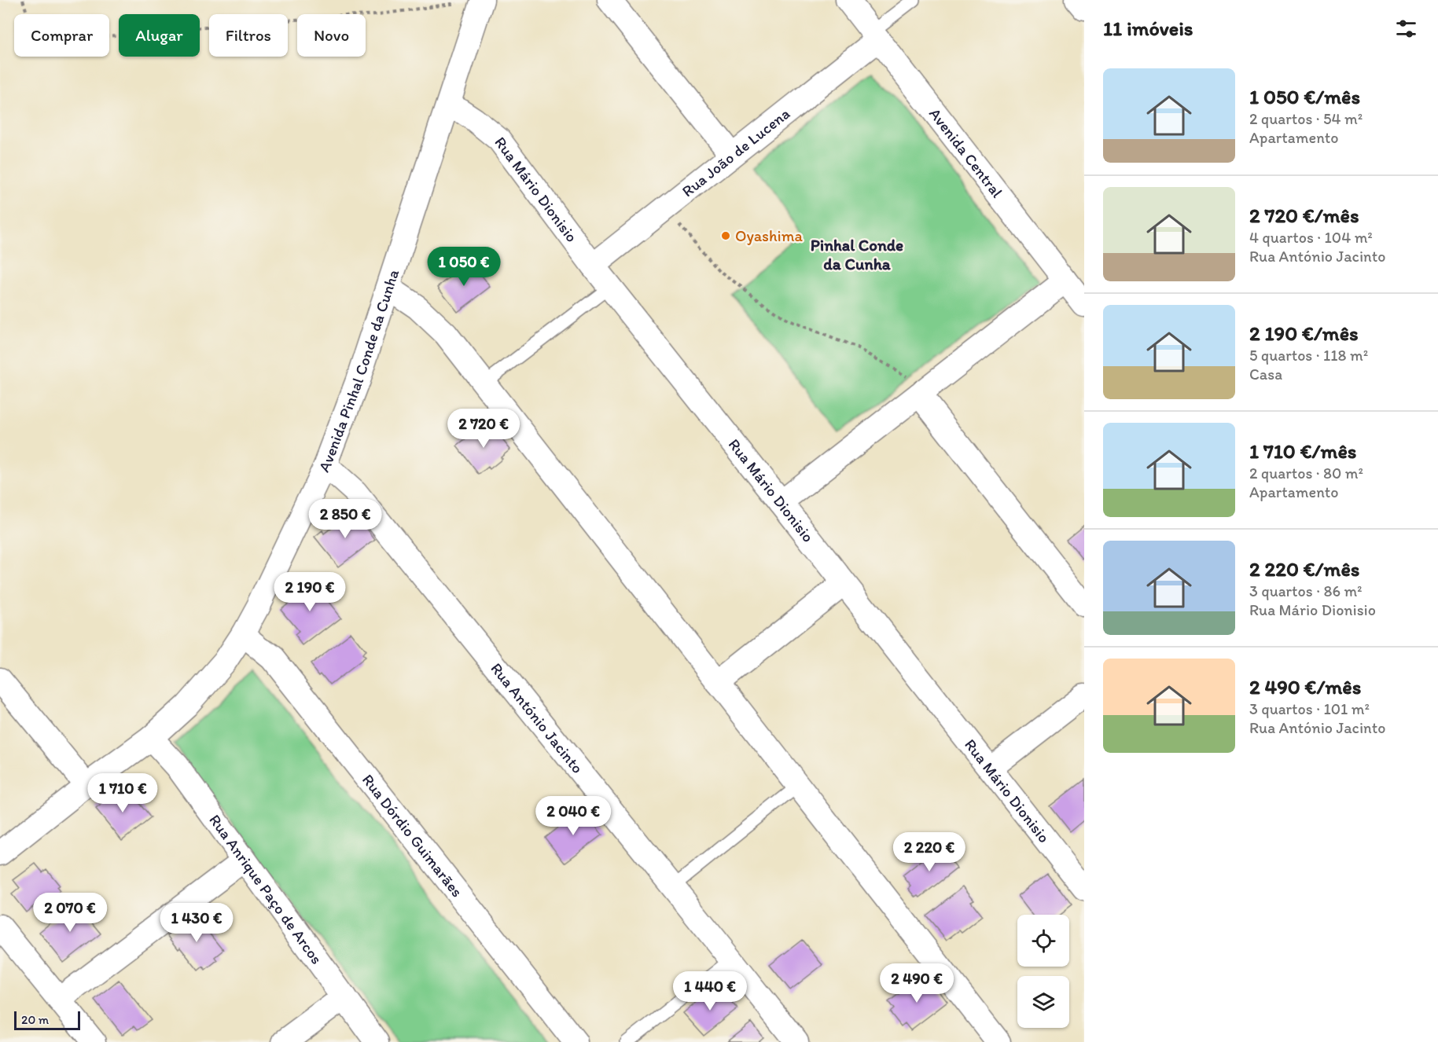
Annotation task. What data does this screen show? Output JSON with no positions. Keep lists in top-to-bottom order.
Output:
{
  "streets": {
    "street": [
      "Rua João de Lucena",
      "Avenida Central",
      "Rua Mário Dionisio",
      "Avenida Pinhal Conde da Cunha",
      "Rua António Jacinto",
      "Rua Dórdio Guimarães",
      "Rua Anrique Paço de Arcos"
    ]
  },
  "crossings": [
    ["Rua João de Lucena", "Avenida Central"],
    ["Rua João de Lucena", "Rua Mário Dionisio"],
    ["Rua Mário Dionisio", "Avenida Pinhal Conde da Cunha"],
    ["Avenida Pinhal Conde da Cunha", "Rua António Jacinto"],
    ["Avenida Pinhal Conde da Cunha", "Rua Dórdio Guimarães"],
    ["Avenida Pinhal Conde da Cunha", "Rua Anrique Paço de Arcos"]
  ],
  "districts": ["Pinhal Conde da Cunha"],
  "places": ["Oyashima"],
  "scale_bar": "20 m",
  "page": {
    "heading": "11 imóveis",
    "chip": [
      "Comprar",
      "Alugar",
      "Filtros",
      "Novo"
    ],
    "list": [
      {
        "name": "1 050 €/mês",
        "note": "2 quartos · 54 m² · Apartamento"
      },
      {
        "name": "2 720 €/mês",
        "note": "4 quartos · 104 m² · Rua António Jacinto"
      },
      {
        "name": "2 190 €/mês",
        "note": "5 quartos · 118 m² · Casa"
      },
      {
        "name": "1 710 €/mês",
        "note": "2 quartos · 80 m² · Apartamento"
      },
      {
        "name": "2 220 €/mês",
        "note": "3 quartos · 86 m² · Rua Mário Dionisio"
      },
      {
        "name": "2 490 €/mês",
        "note": "3 quartos · 101 m² · Rua António Jacinto"
      }
    ],
    "price": [
      "1 050 €",
      "2 720 €",
      "2 850 €",
      "2 190 €",
      "1 710 €",
      "2 040 €",
      "2 220 €",
      "2 070 €",
      "1 430 €",
      "2 490 €",
      "1 440 €"
    ],
    "scale": "20 m"
  }
}
